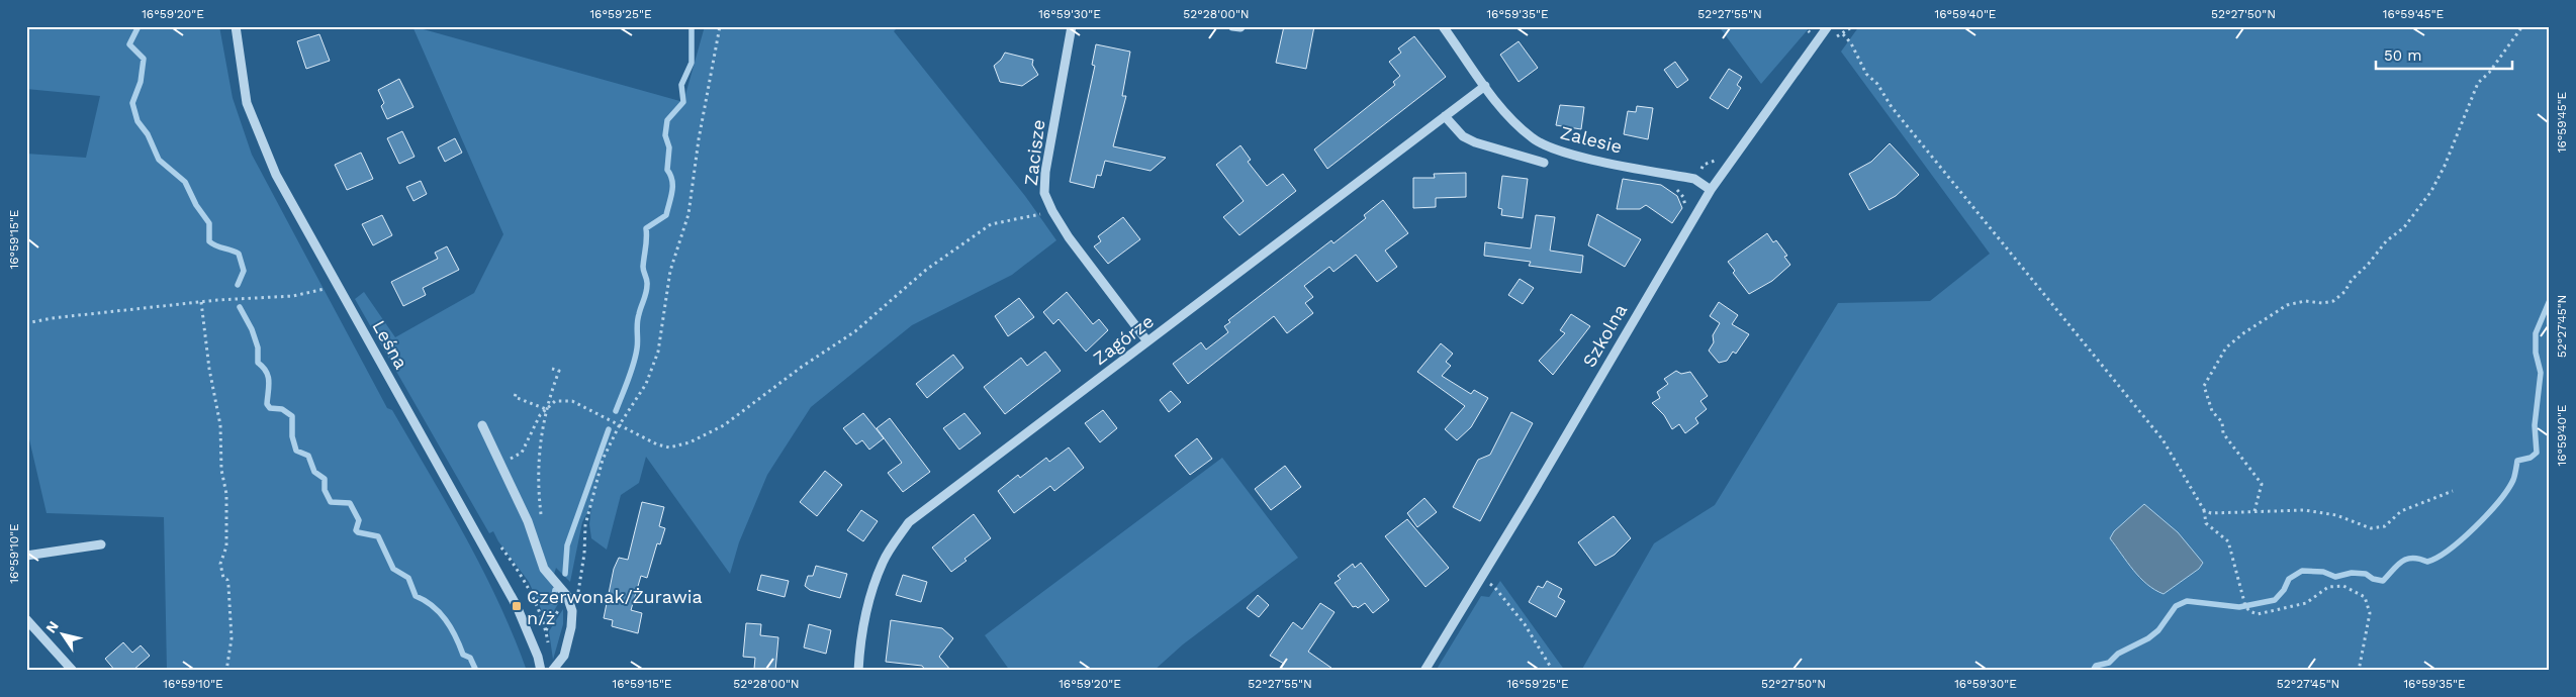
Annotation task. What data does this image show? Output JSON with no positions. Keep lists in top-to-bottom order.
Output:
{
  "streets": {
    "street": [
      "Zalesie",
      "Zacisze",
      "Szkolna",
      "Zagórze",
      "Leśna"
    ]
  },
  "crossings": [
    ["Zalesie", "Szkolna"],
    ["Zalesie", "Zagórze"],
    ["Zacisze", "Zagórze"]
  ],
  "places": {
    "transit": ["Czerwonak/Żurawia n/ż"]
  },
  "scale_bar": "50 m",
  "north": "top left",
  "coordinates": [
    "16°59'20\"E",
    "16°59'25\"E",
    "16°59'30\"E",
    "52°28'00\"N",
    "16°59'35\"E",
    "52°27'55\"N",
    "16°59'40\"E",
    "52°27'50\"N",
    "16°59'45\"E",
    "16°59'15\"E",
    "52°27'45\"N",
    "16°59'10\"E"
  ]
}
